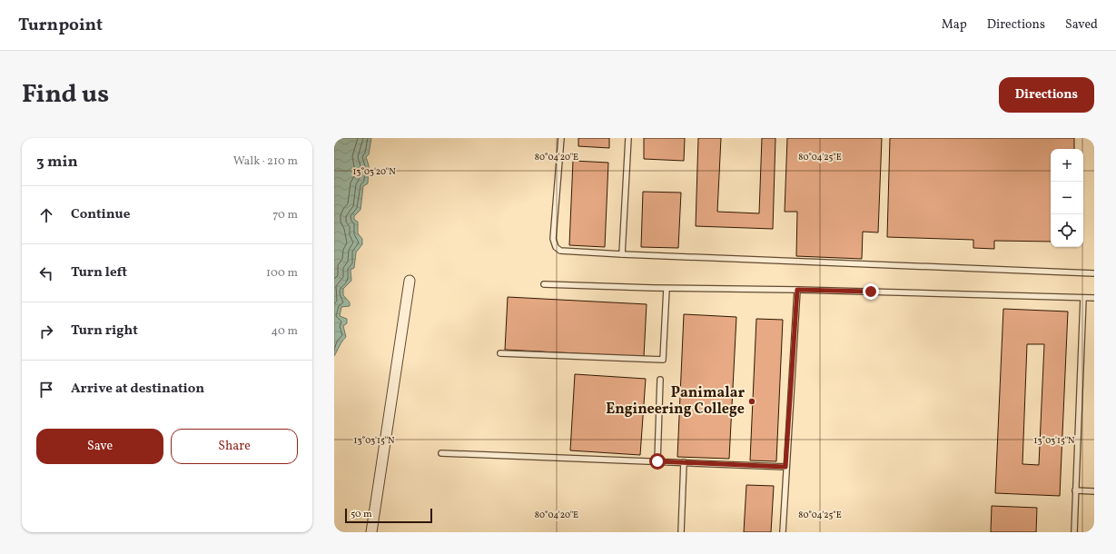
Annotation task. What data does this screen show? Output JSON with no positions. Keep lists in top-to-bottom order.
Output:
{
  "places": ["Panimalar Engineering College"],
  "scale_bar": "50 m",
  "page": {
    "header": "Turnpoint",
    "nav": ["Map", "Directions", "Saved"],
    "title": "Find us",
    "buttons": [
      "Directions",
      ["Save", "Share"]
    ],
    "heading": ["3 min", "Walk · 210 m"],
    "map_buttons": ["+", "−"],
    "list": [
      ["Continue", "70 m"],
      ["Turn left", "100 m"],
      ["Turn right", "40 m"],
      "Arrive at destination"
    ],
    "scale": "50 m"
  },
  "coordinates": [
    "80°04'20\"E",
    "80°04'25\"E",
    "13°03'20\"N",
    "13°03'15\"N"
  ]
}
